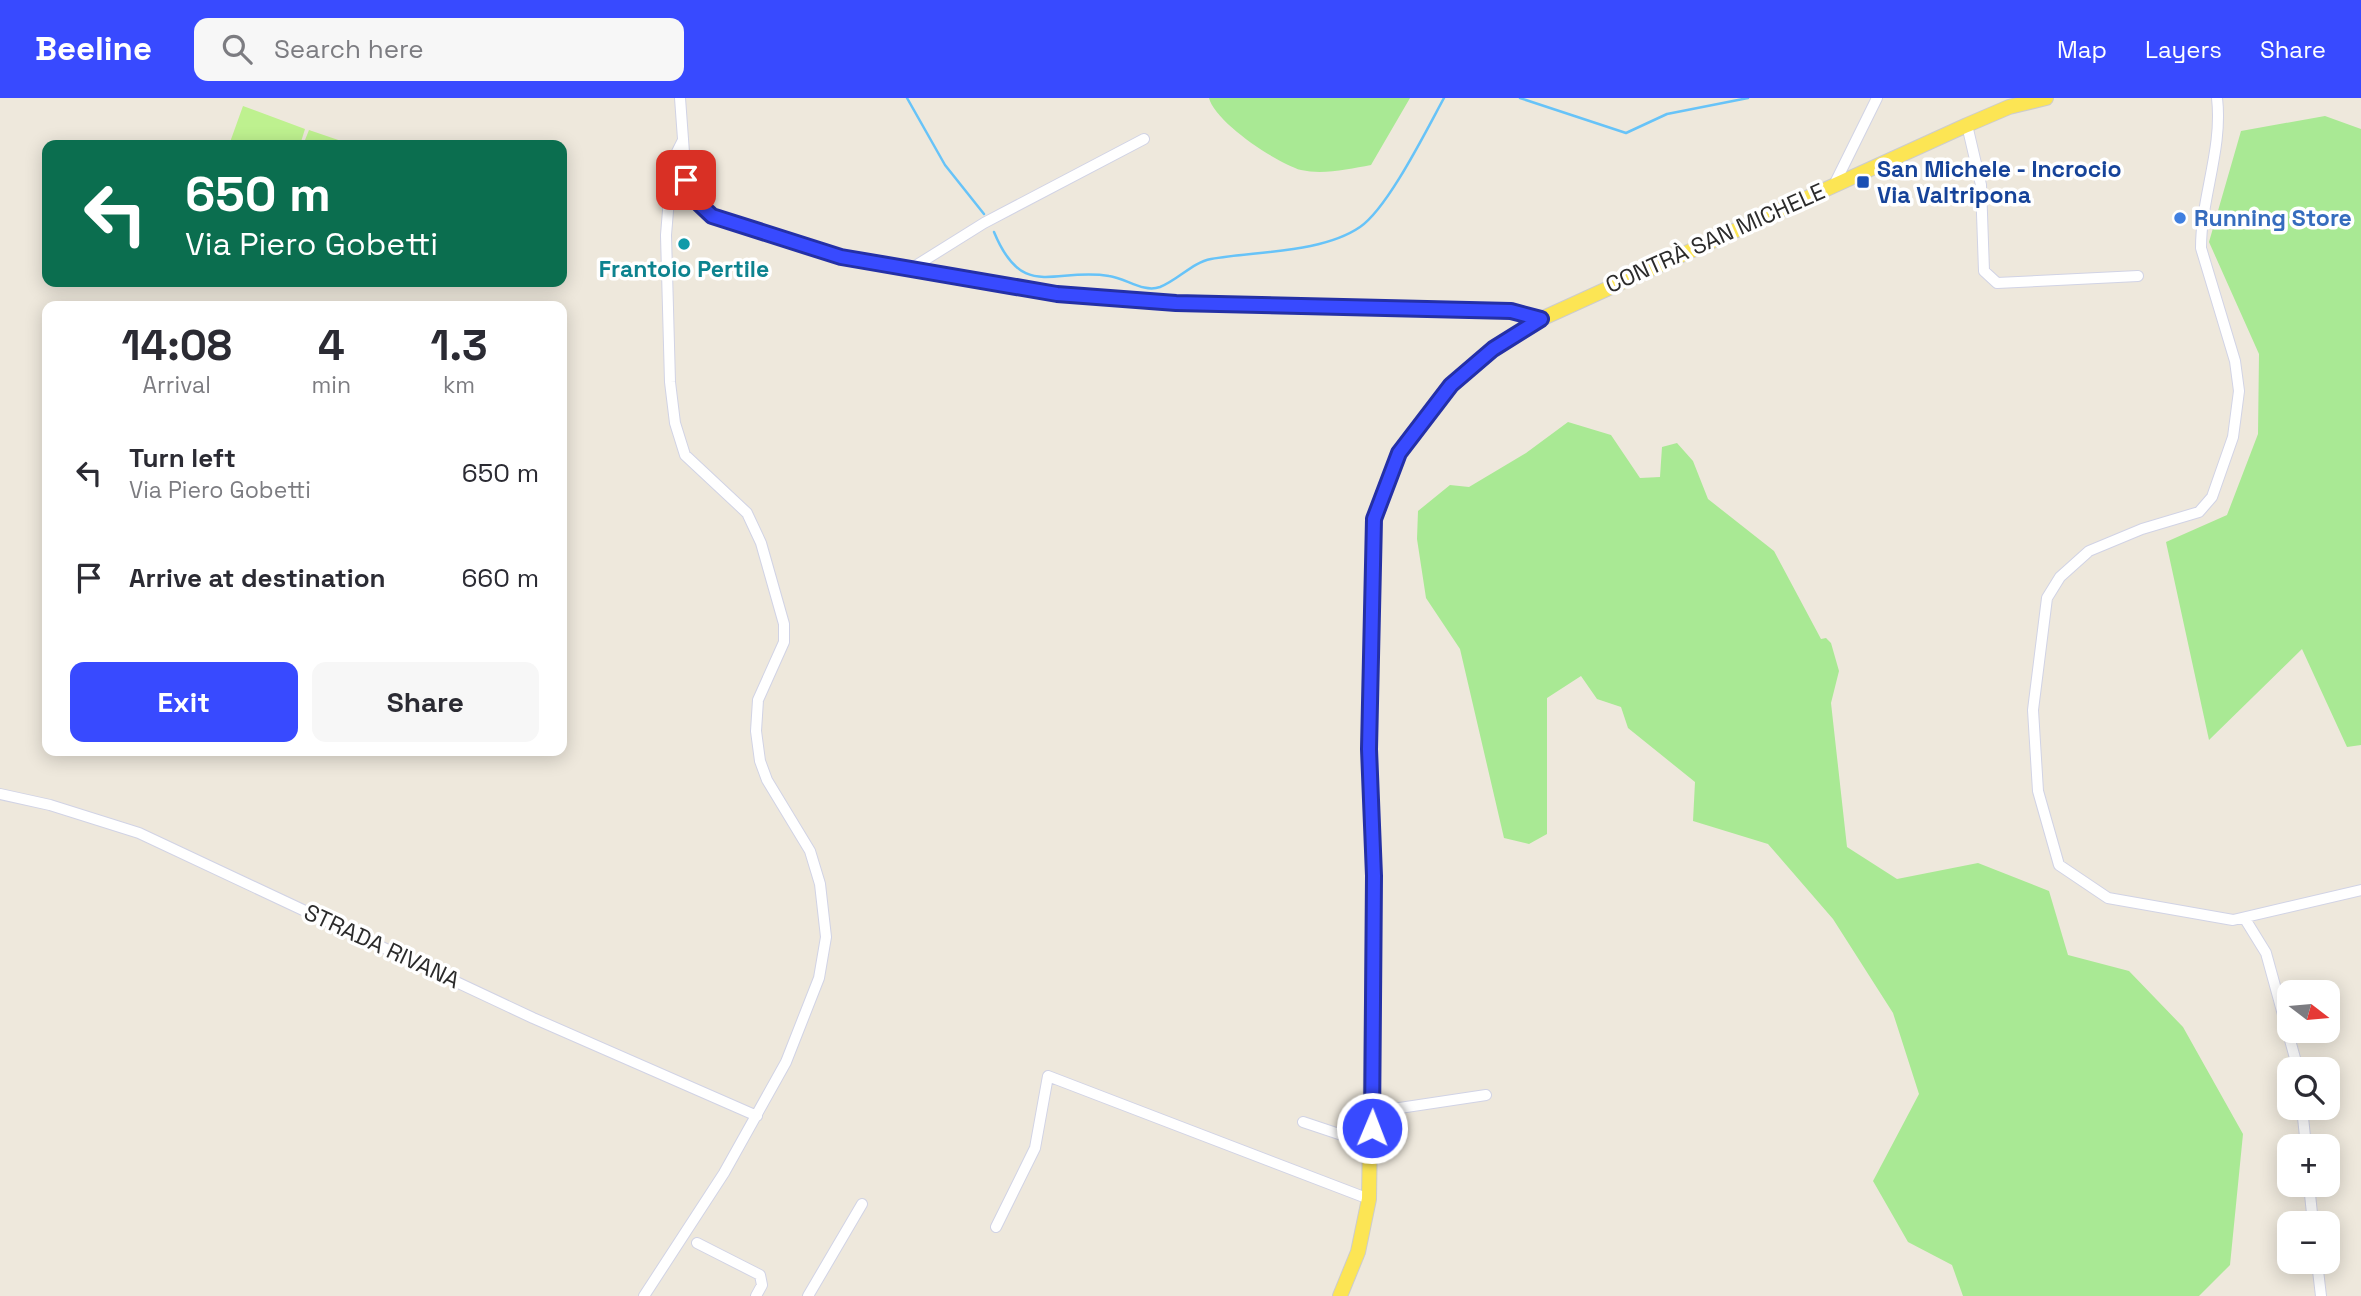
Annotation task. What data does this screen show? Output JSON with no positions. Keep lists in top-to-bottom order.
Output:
{
  "streets": {
    "main road": ["CONTRÀ SAN MICHELE"],
    "street": ["STRADA RIVANA"]
  },
  "places": {
    "transit": ["San Michele - Incrocio Via Valtripona"],
    "other": ["Running Store", "Frantoio Pertile"]
  },
  "north": "right",
  "page": {
    "header": "Beeline",
    "search": "Search here",
    "nav": ["Map", "Layers", "Share"],
    "turn": ["650 m", "Via Piero Gobetti"],
    "eta": [
      "14:08",
      "Arrival",
      "4",
      "min",
      "1.3",
      "km"
    ],
    "list": [
      {
        "name": "Turn left",
        "note": "Via Piero Gobetti",
        "value": "650 m"
      },
      {
        "name": "Arrive at destination",
        "value": "660 m"
      }
    ],
    "buttons": ["Exit", "Share"],
    "map_buttons": ["+", "−"]
  }
}
